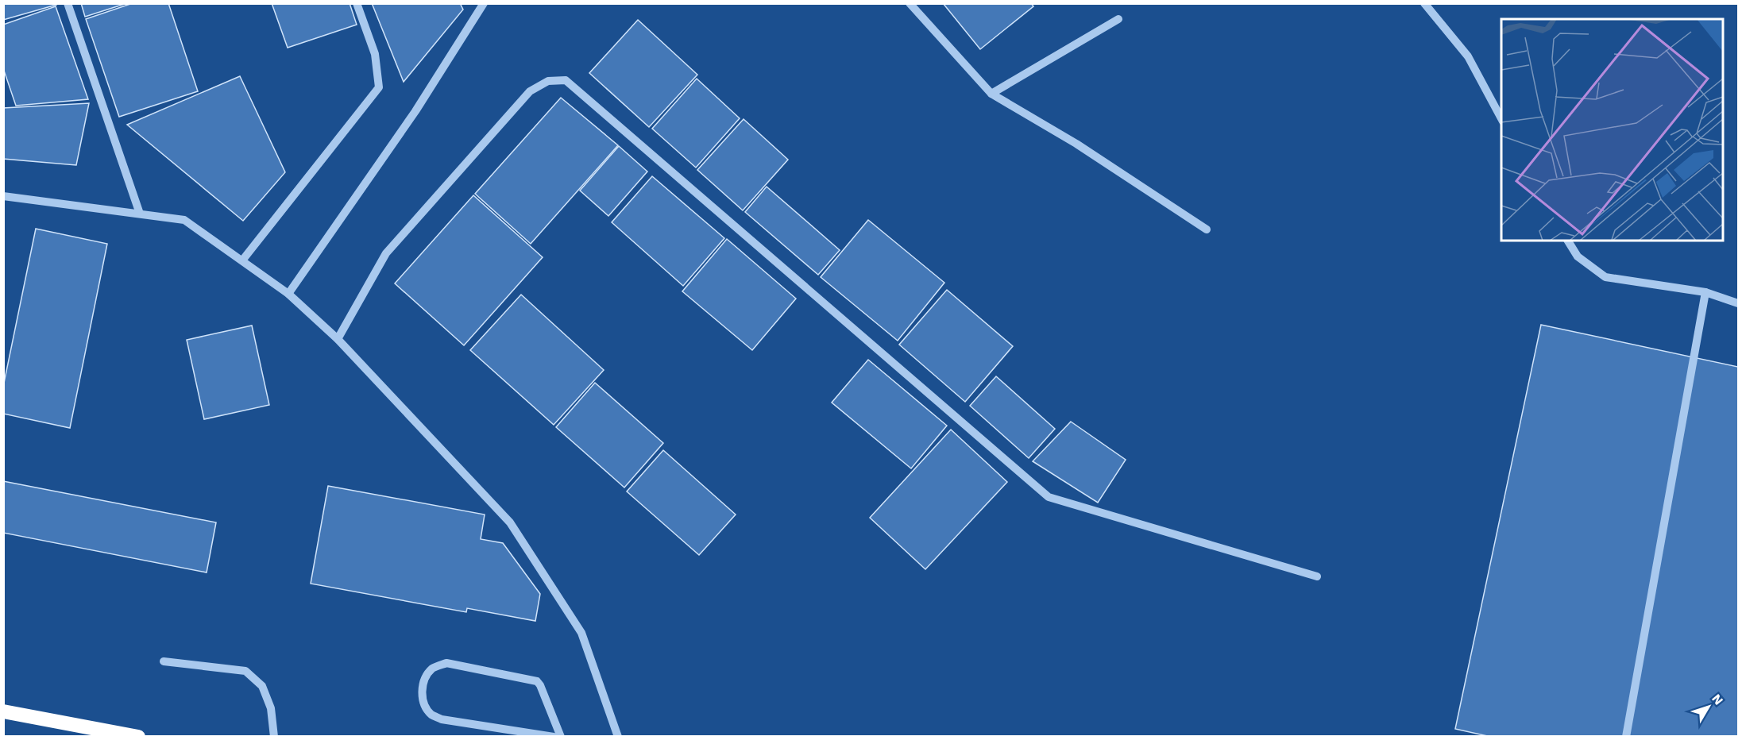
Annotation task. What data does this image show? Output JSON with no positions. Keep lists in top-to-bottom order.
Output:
{
  "north": "top right"
}
